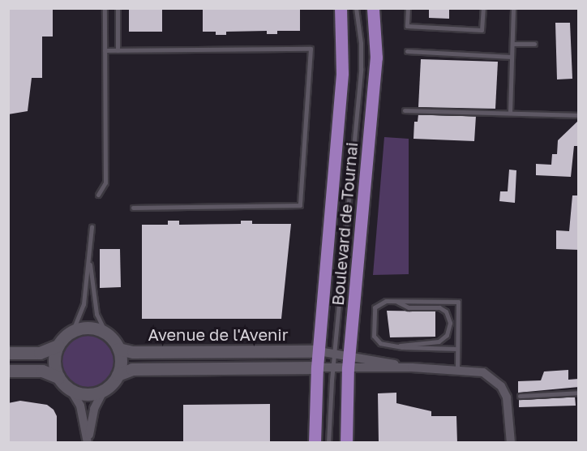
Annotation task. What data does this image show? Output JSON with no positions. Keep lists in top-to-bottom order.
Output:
{
  "streets": {
    "main road": ["Boulevard de Tournai", "Avenue de l'Avenir"]
  },
  "crossings": [
    ["Boulevard de Tournai", "Avenue de l'Avenir"]
  ]
}
